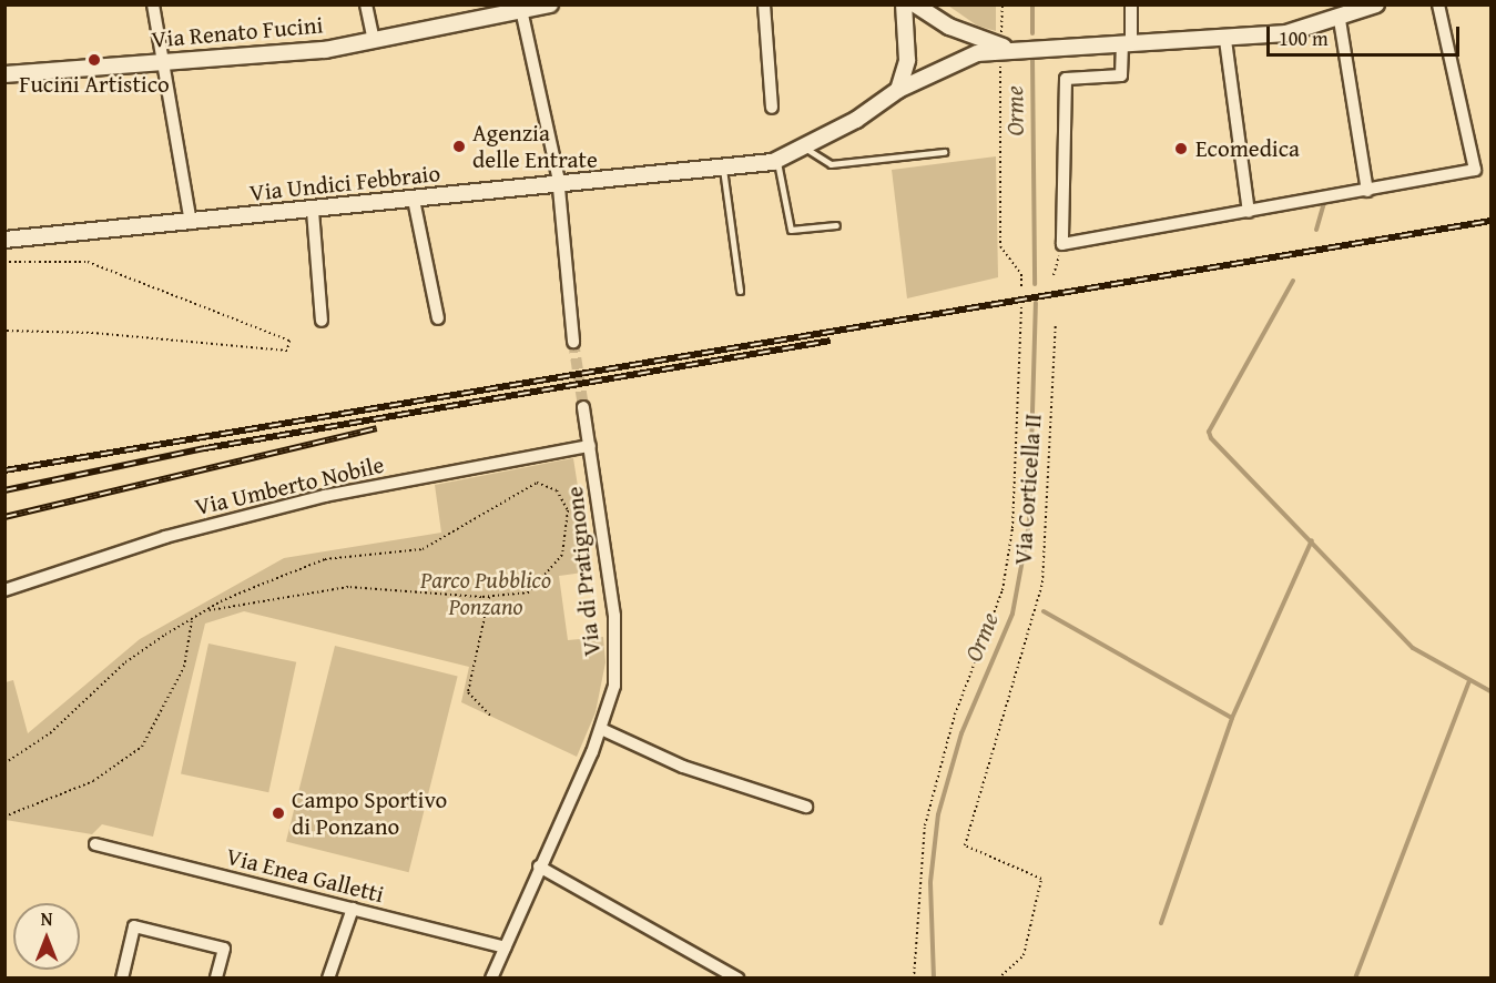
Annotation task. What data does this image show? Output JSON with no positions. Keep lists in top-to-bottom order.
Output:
{
  "streets": {
    "main road": ["Via Renato Fucini", "Via Undici Febbraio"],
    "street": ["Via Umberto Nobile", "Via di Pratignone", "Via Enea Galletti"],
    "path": ["Via Corticella II"]
  },
  "crossings": [
    ["Via Umberto Nobile", "Via di Pratignone"],
    ["Via di Pratignone", "Via Enea Galletti"]
  ],
  "water": ["Orme"],
  "parks": ["Parco Pubblico Ponzano"],
  "places": [
    "Fucini Artistico",
    "Agenzia delle Entrate",
    "Ecomedica",
    "Campo Sportivo di Ponzano"
  ],
  "scale_bar": "100 m",
  "north": "top"
}
